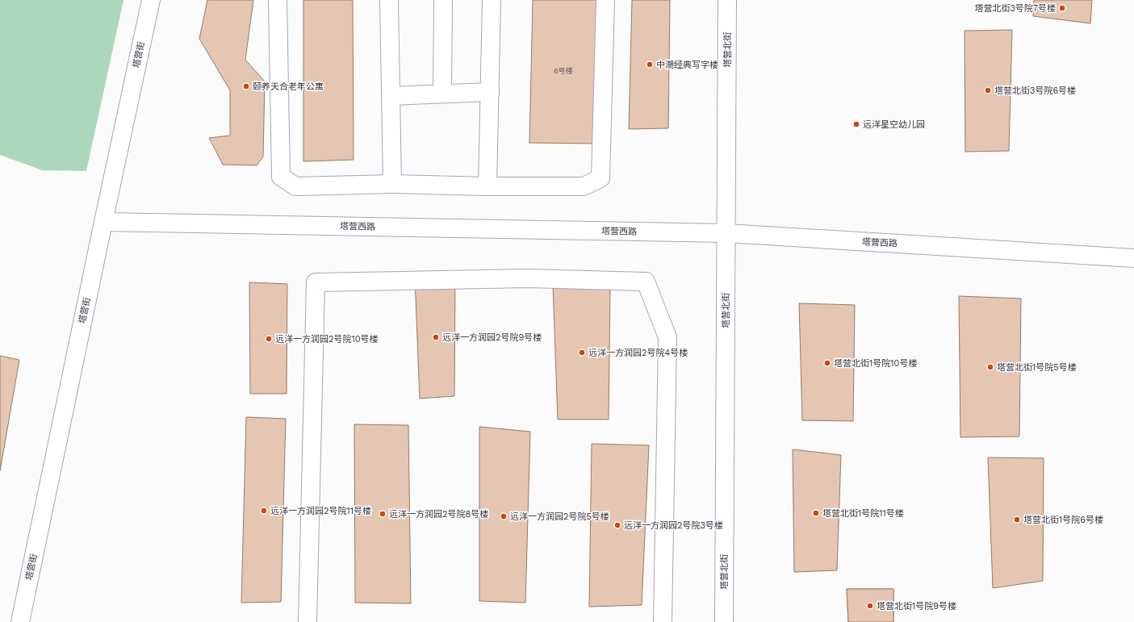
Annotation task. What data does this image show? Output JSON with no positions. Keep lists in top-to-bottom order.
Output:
{
  "streets": {
    "street": ["塔营北街", "塔营街", "塔营西路"]
  },
  "crossings": [
    ["塔营北街", "塔营西路"],
    ["塔营街", "塔营西路"]
  ],
  "places": [
    "塔营北街3号院7号楼",
    "中潮经典写字楼",
    "颐养天合老年公寓",
    "塔营北街3号院6号楼",
    "远洋星空幼儿园",
    "远洋一方润园2号院9号楼",
    "远洋一方润园2号院10号楼",
    "远洋一方润园2号院4号楼",
    "塔营北街1号院10号楼",
    "塔营北街1号院5号楼",
    "远洋一方润园2号院11号楼",
    "塔营北街1号院11号楼",
    "远洋一方润园2号院8号楼",
    "远洋一方润园2号院5号楼",
    "塔营北街1号院6号楼",
    "远洋一方润园2号院3号楼",
    "塔营北街1号院9号楼"
  ],
  "house_numbers": ["6号楼"]
}
